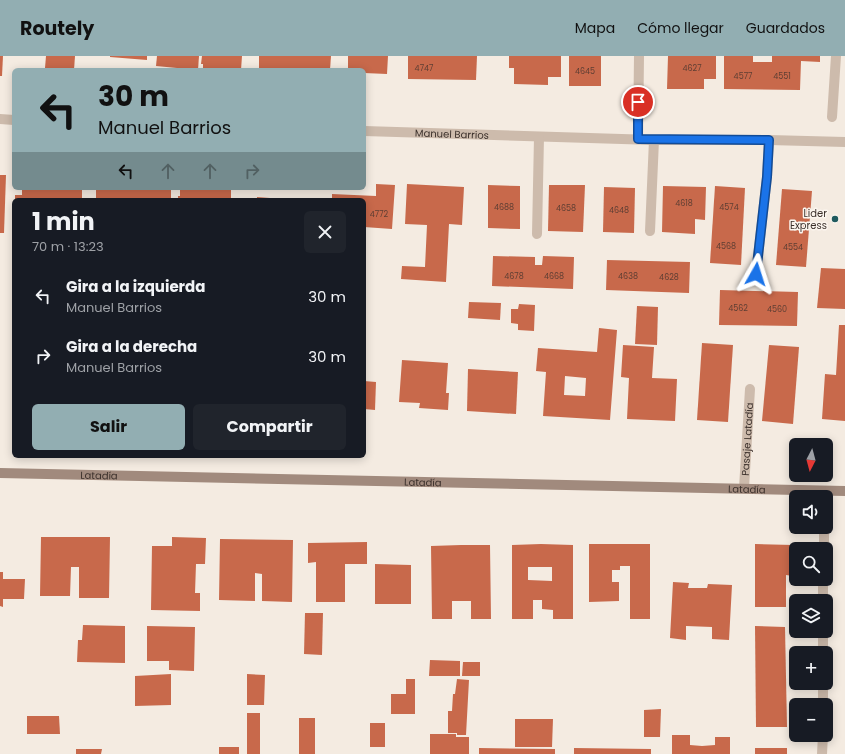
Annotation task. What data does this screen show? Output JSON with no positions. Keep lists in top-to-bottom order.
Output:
{
  "streets": {
    "street": ["Manuel Barrios", "Pasaje Latadía", "Latadía"]
  },
  "crossings": [
    ["Pasaje Latadía", "Latadía"]
  ],
  "places": ["Lider Express"],
  "house_numbers": [
    "4747",
    "4627",
    "4645",
    "4577",
    "4551",
    "4618",
    "4688",
    "4574",
    "4658",
    "4648",
    "4772",
    "4568",
    "4554",
    "4678",
    "4668",
    "4638",
    "4628",
    "4562",
    "4560"
  ],
  "north": "bottom",
  "page": {
    "header": "Routely",
    "nav": ["Mapa", "Cómo llegar", "Guardados"],
    "turn": ["30 m", "Manuel Barrios"],
    "heading": ["1 min", "70 m · 13:23"],
    "list": [
      {
        "name": "Gira a la izquierda",
        "note": "Manuel Barrios",
        "value": "30 m"
      },
      {
        "name": "Gira a la derecha",
        "note": "Manuel Barrios",
        "value": "30 m"
      }
    ],
    "buttons": ["Salir", "Compartir"],
    "map_buttons": ["+", "−"]
  }
}
